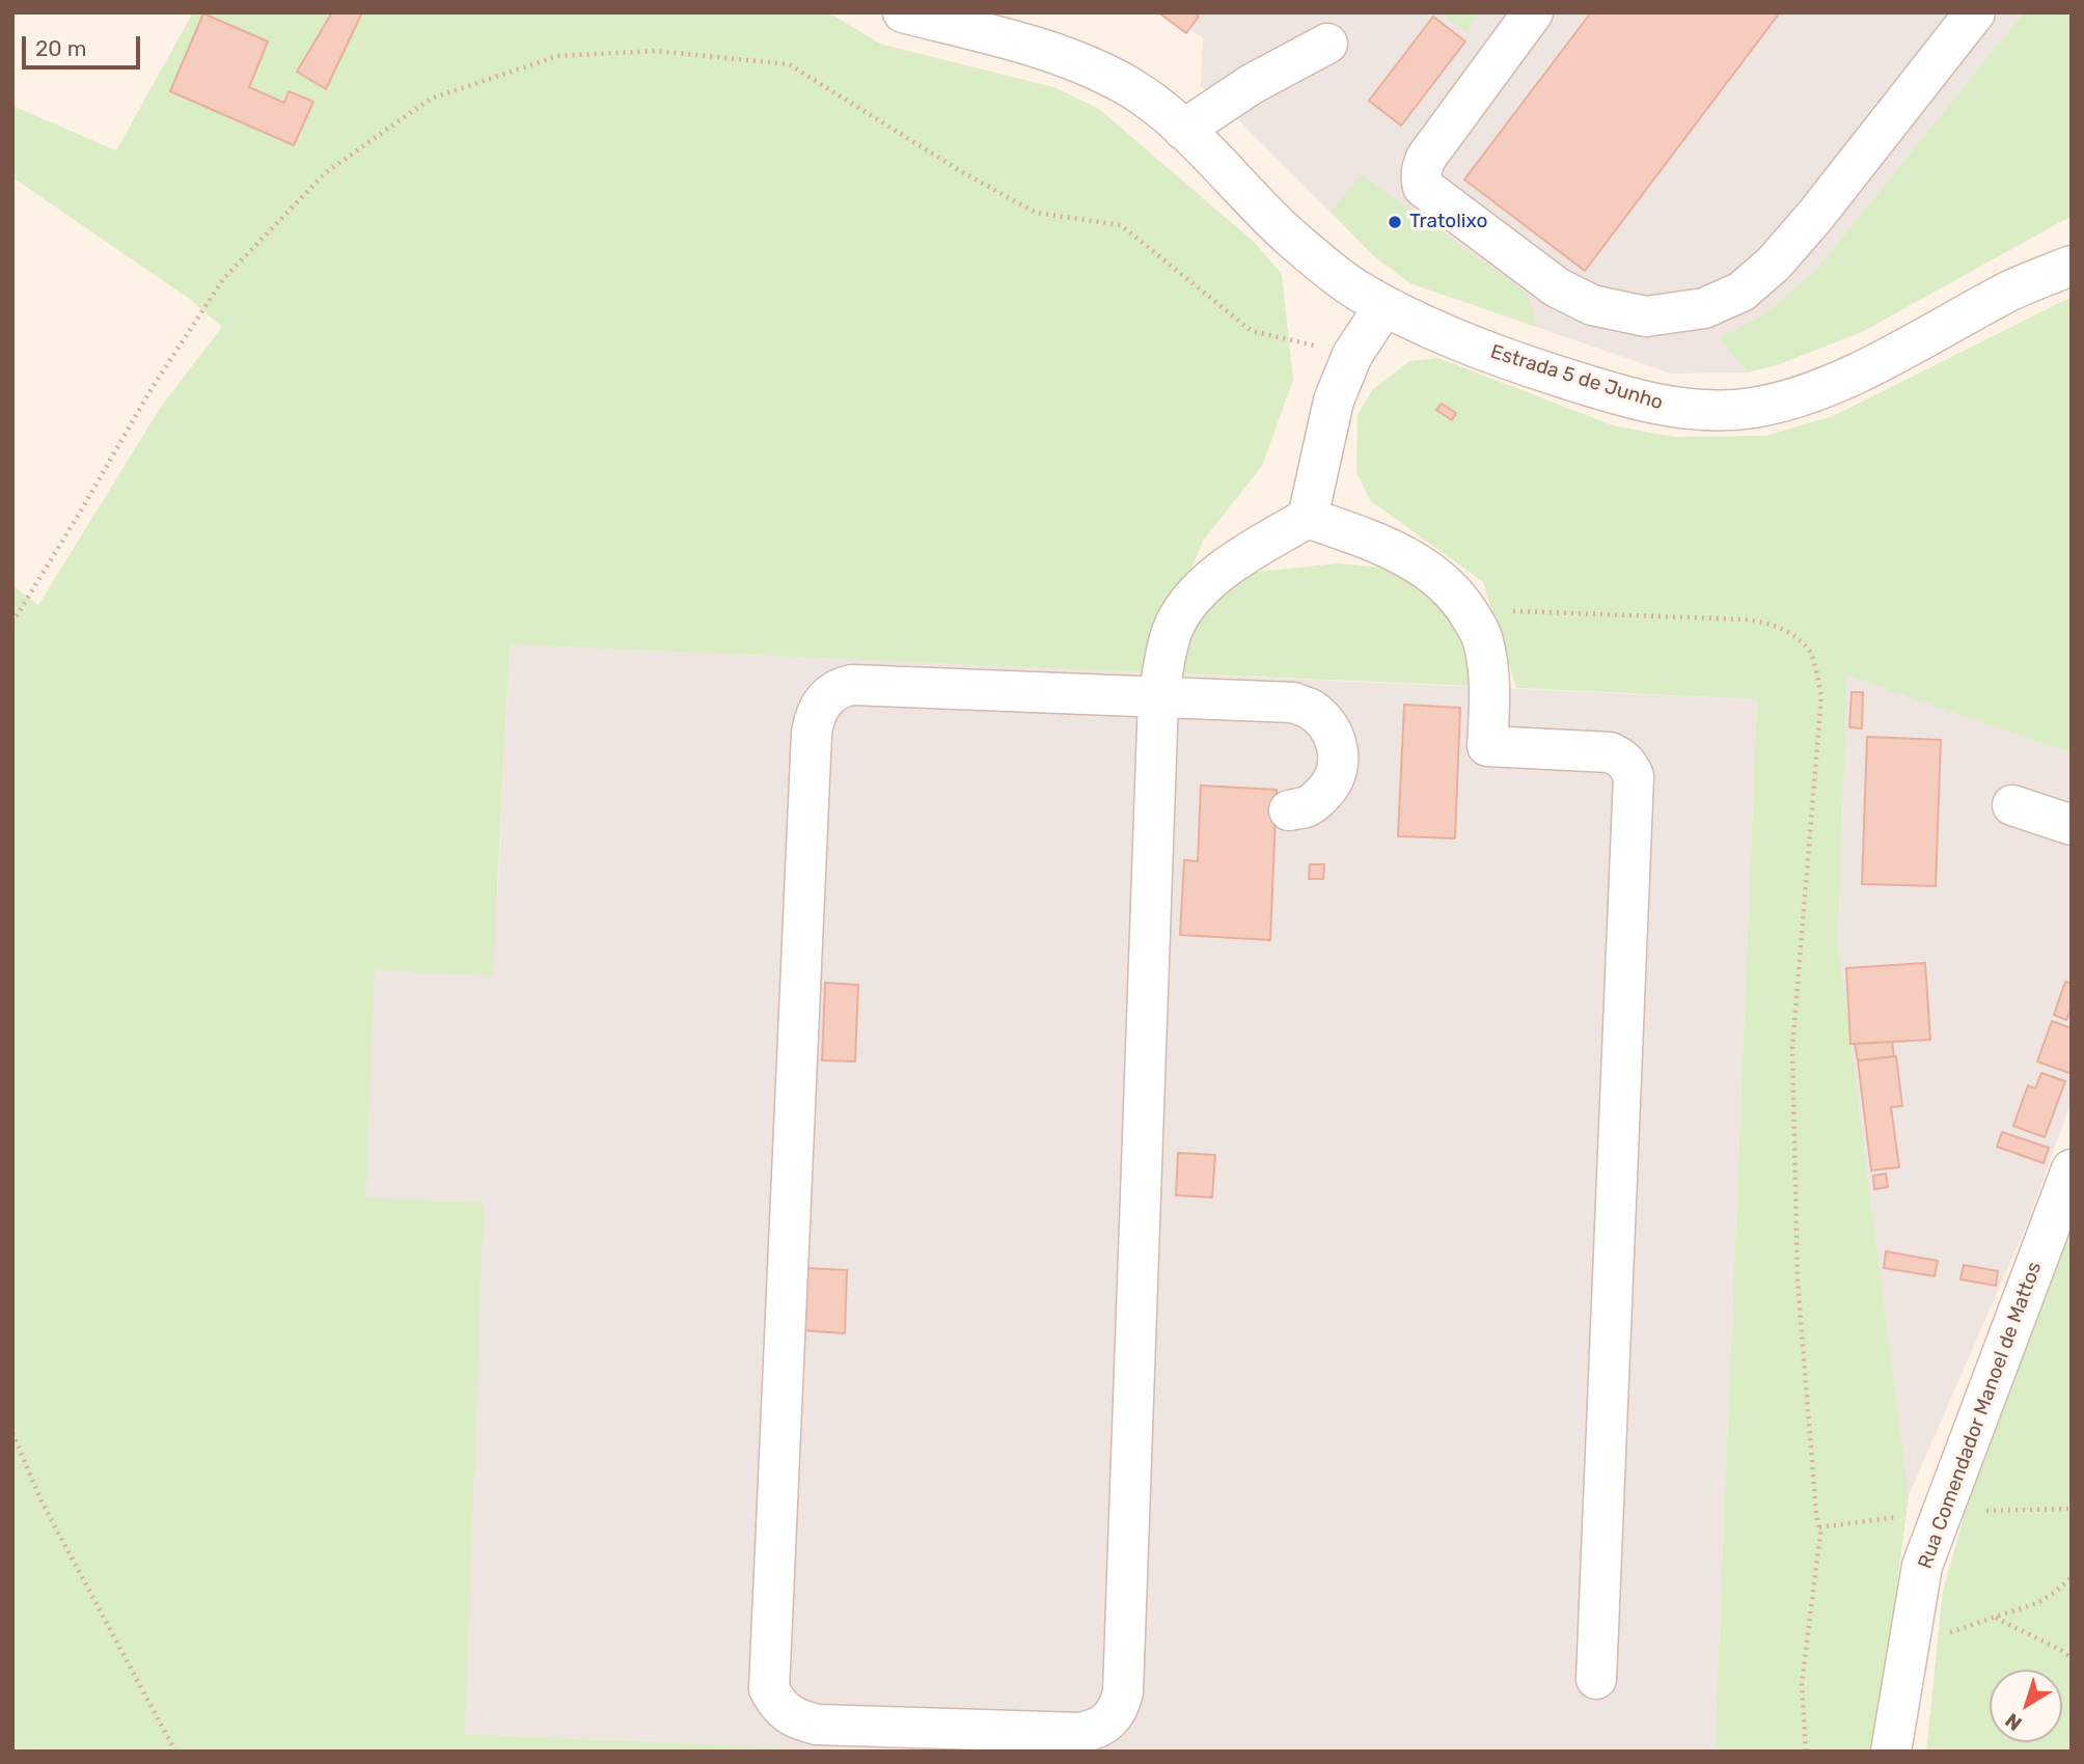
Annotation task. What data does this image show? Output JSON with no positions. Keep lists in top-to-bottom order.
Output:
{
  "streets": {
    "street": ["Estrada 5 de Junho", "Rua Comendador Manoel de Mattos"]
  },
  "places": ["Tratolixo"],
  "scale_bar": "20 m",
  "north": "bottom left"
}
